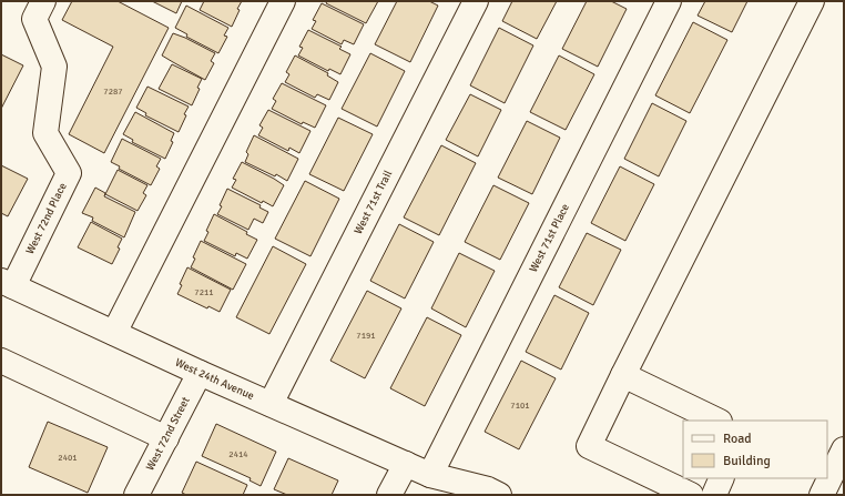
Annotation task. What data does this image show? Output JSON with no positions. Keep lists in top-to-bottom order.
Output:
{
  "streets": {
    "street": [
      "West 71st Trail",
      "West 72nd Place",
      "West 71st Place",
      "West 24th Avenue",
      "West 72nd Street"
    ]
  },
  "crossings": [
    ["West 71st Trail", "West 24th Avenue"],
    ["West 72nd Place", "West 24th Avenue"],
    ["West 71st Place", "West 24th Avenue"],
    ["West 24th Avenue", "West 72nd Street"]
  ],
  "house_numbers": [
    "7287",
    "7211",
    "7191",
    "7101",
    "2414",
    "2401"
  ],
  "legend": ["Road", "Building"]
}
